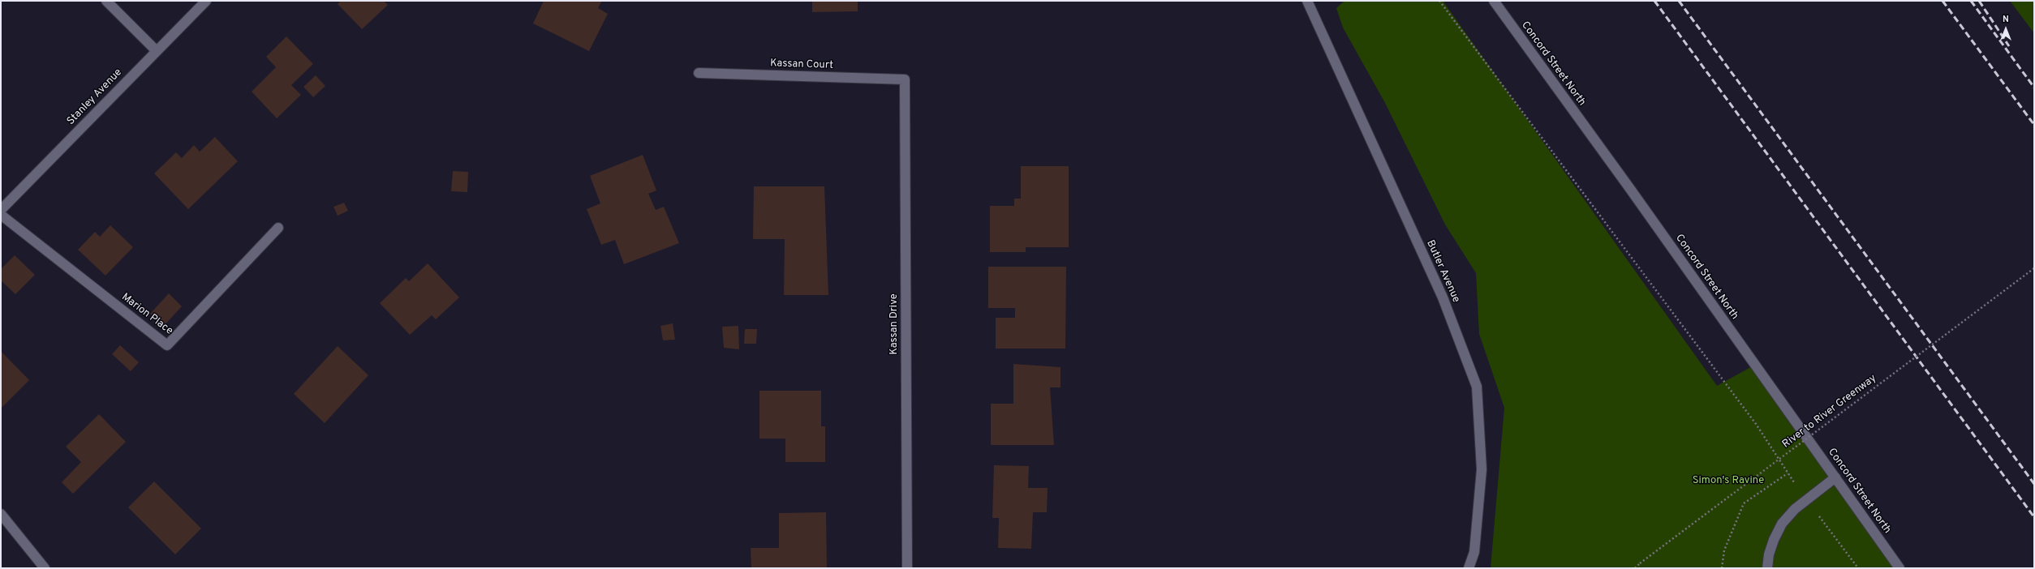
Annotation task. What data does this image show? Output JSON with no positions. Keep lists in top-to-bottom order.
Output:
{
  "streets": {
    "street": [
      "Concord Street North",
      "Kassan Court",
      "Stanley Avenue",
      "Butler Avenue",
      "Marion Place",
      "Kassan Drive"
    ],
    "path": ["River to River Greenway"]
  },
  "crossings": [
    ["Kassan Court", "Kassan Drive"]
  ],
  "parks": ["Simon's Ravine"],
  "north": "top"
}
